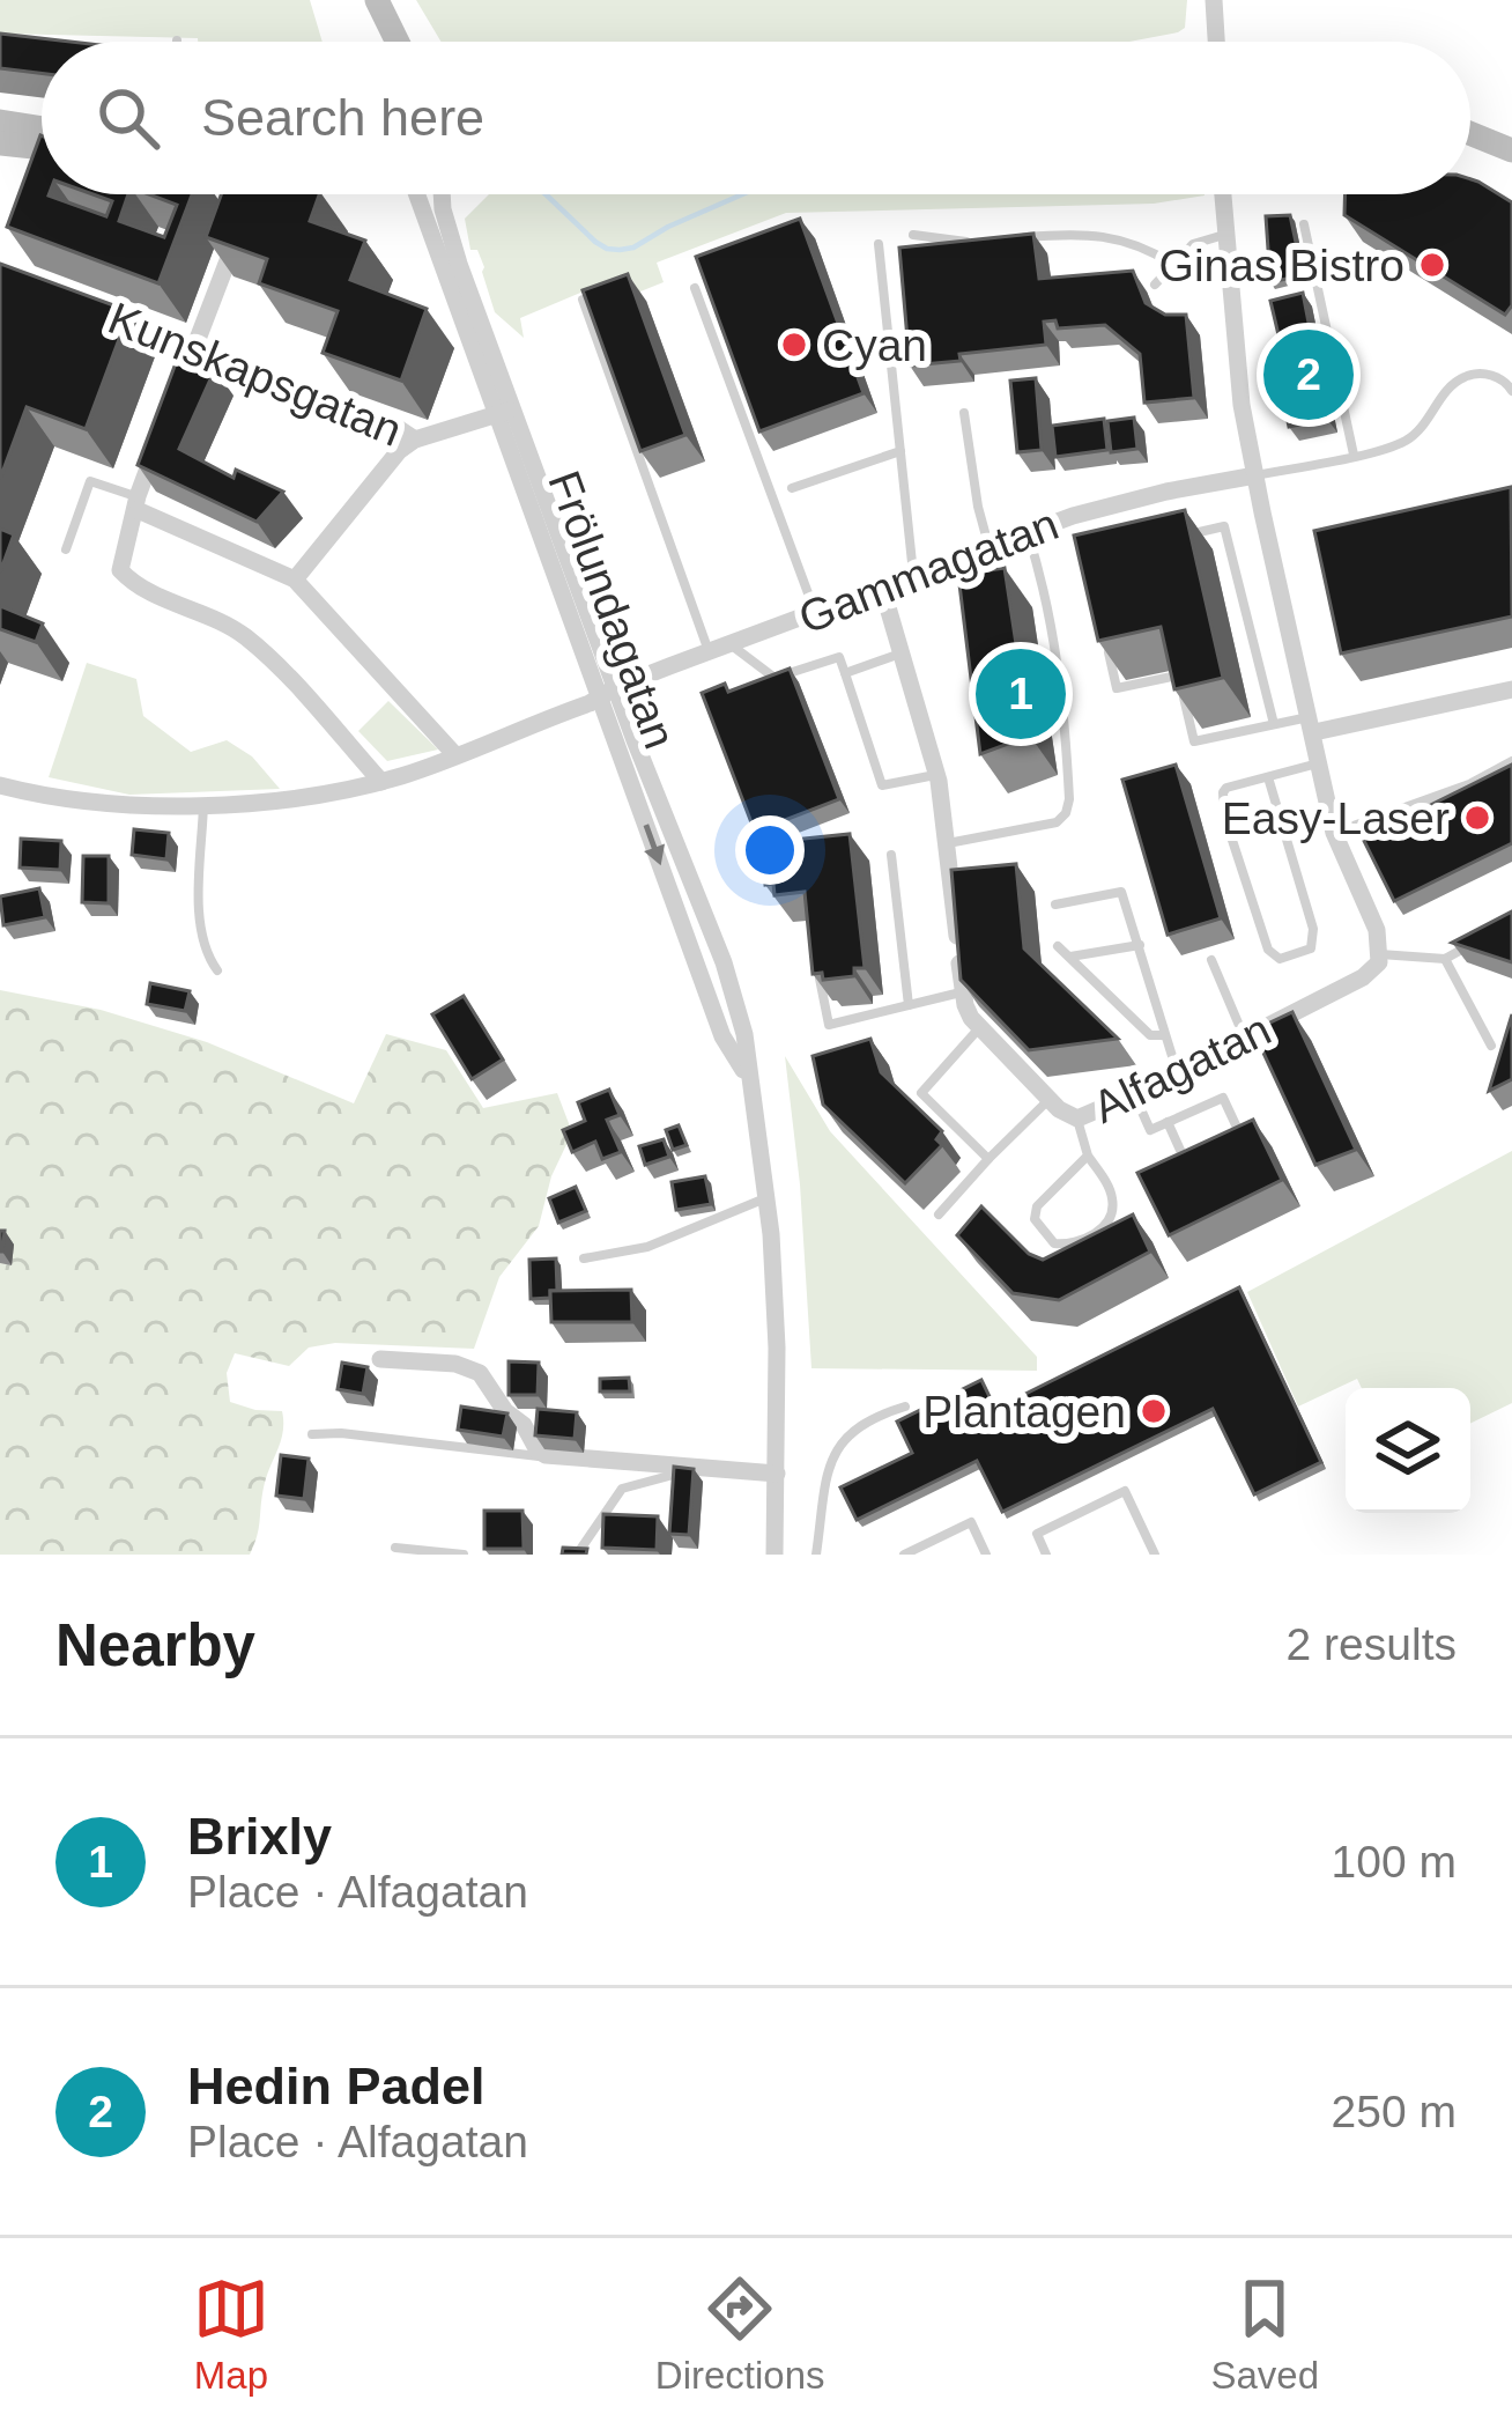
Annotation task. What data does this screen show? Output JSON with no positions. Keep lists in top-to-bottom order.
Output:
{
  "streets": {
    "street": [
      "Kunskapsgatan",
      "Gammagatan",
      "Frölundagatan",
      "Alfagatan"
    ]
  },
  "crossings": [
    ["Kunskapsgatan", "Frölundagatan"],
    ["Gammagatan", "Frölundagatan"],
    ["Gammagatan", "Alfagatan"]
  ],
  "places": [
    "Ginas Bistro",
    "Cyan",
    "Easy-Laser",
    "Plantagen"
  ],
  "page": {
    "search": "Search here",
    "pins": ["2", "1"],
    "heading": ["Nearby", "2 results"],
    "list": [
      {
        "mark": "1",
        "name": "Brixly",
        "note": "Place · Alfagatan",
        "value": "100 m"
      },
      {
        "mark": "2",
        "name": "Hedin Padel",
        "note": "Place · Alfagatan",
        "value": "250 m"
      }
    ],
    "nav": ["Map", "Directions", "Saved"]
  }
}
